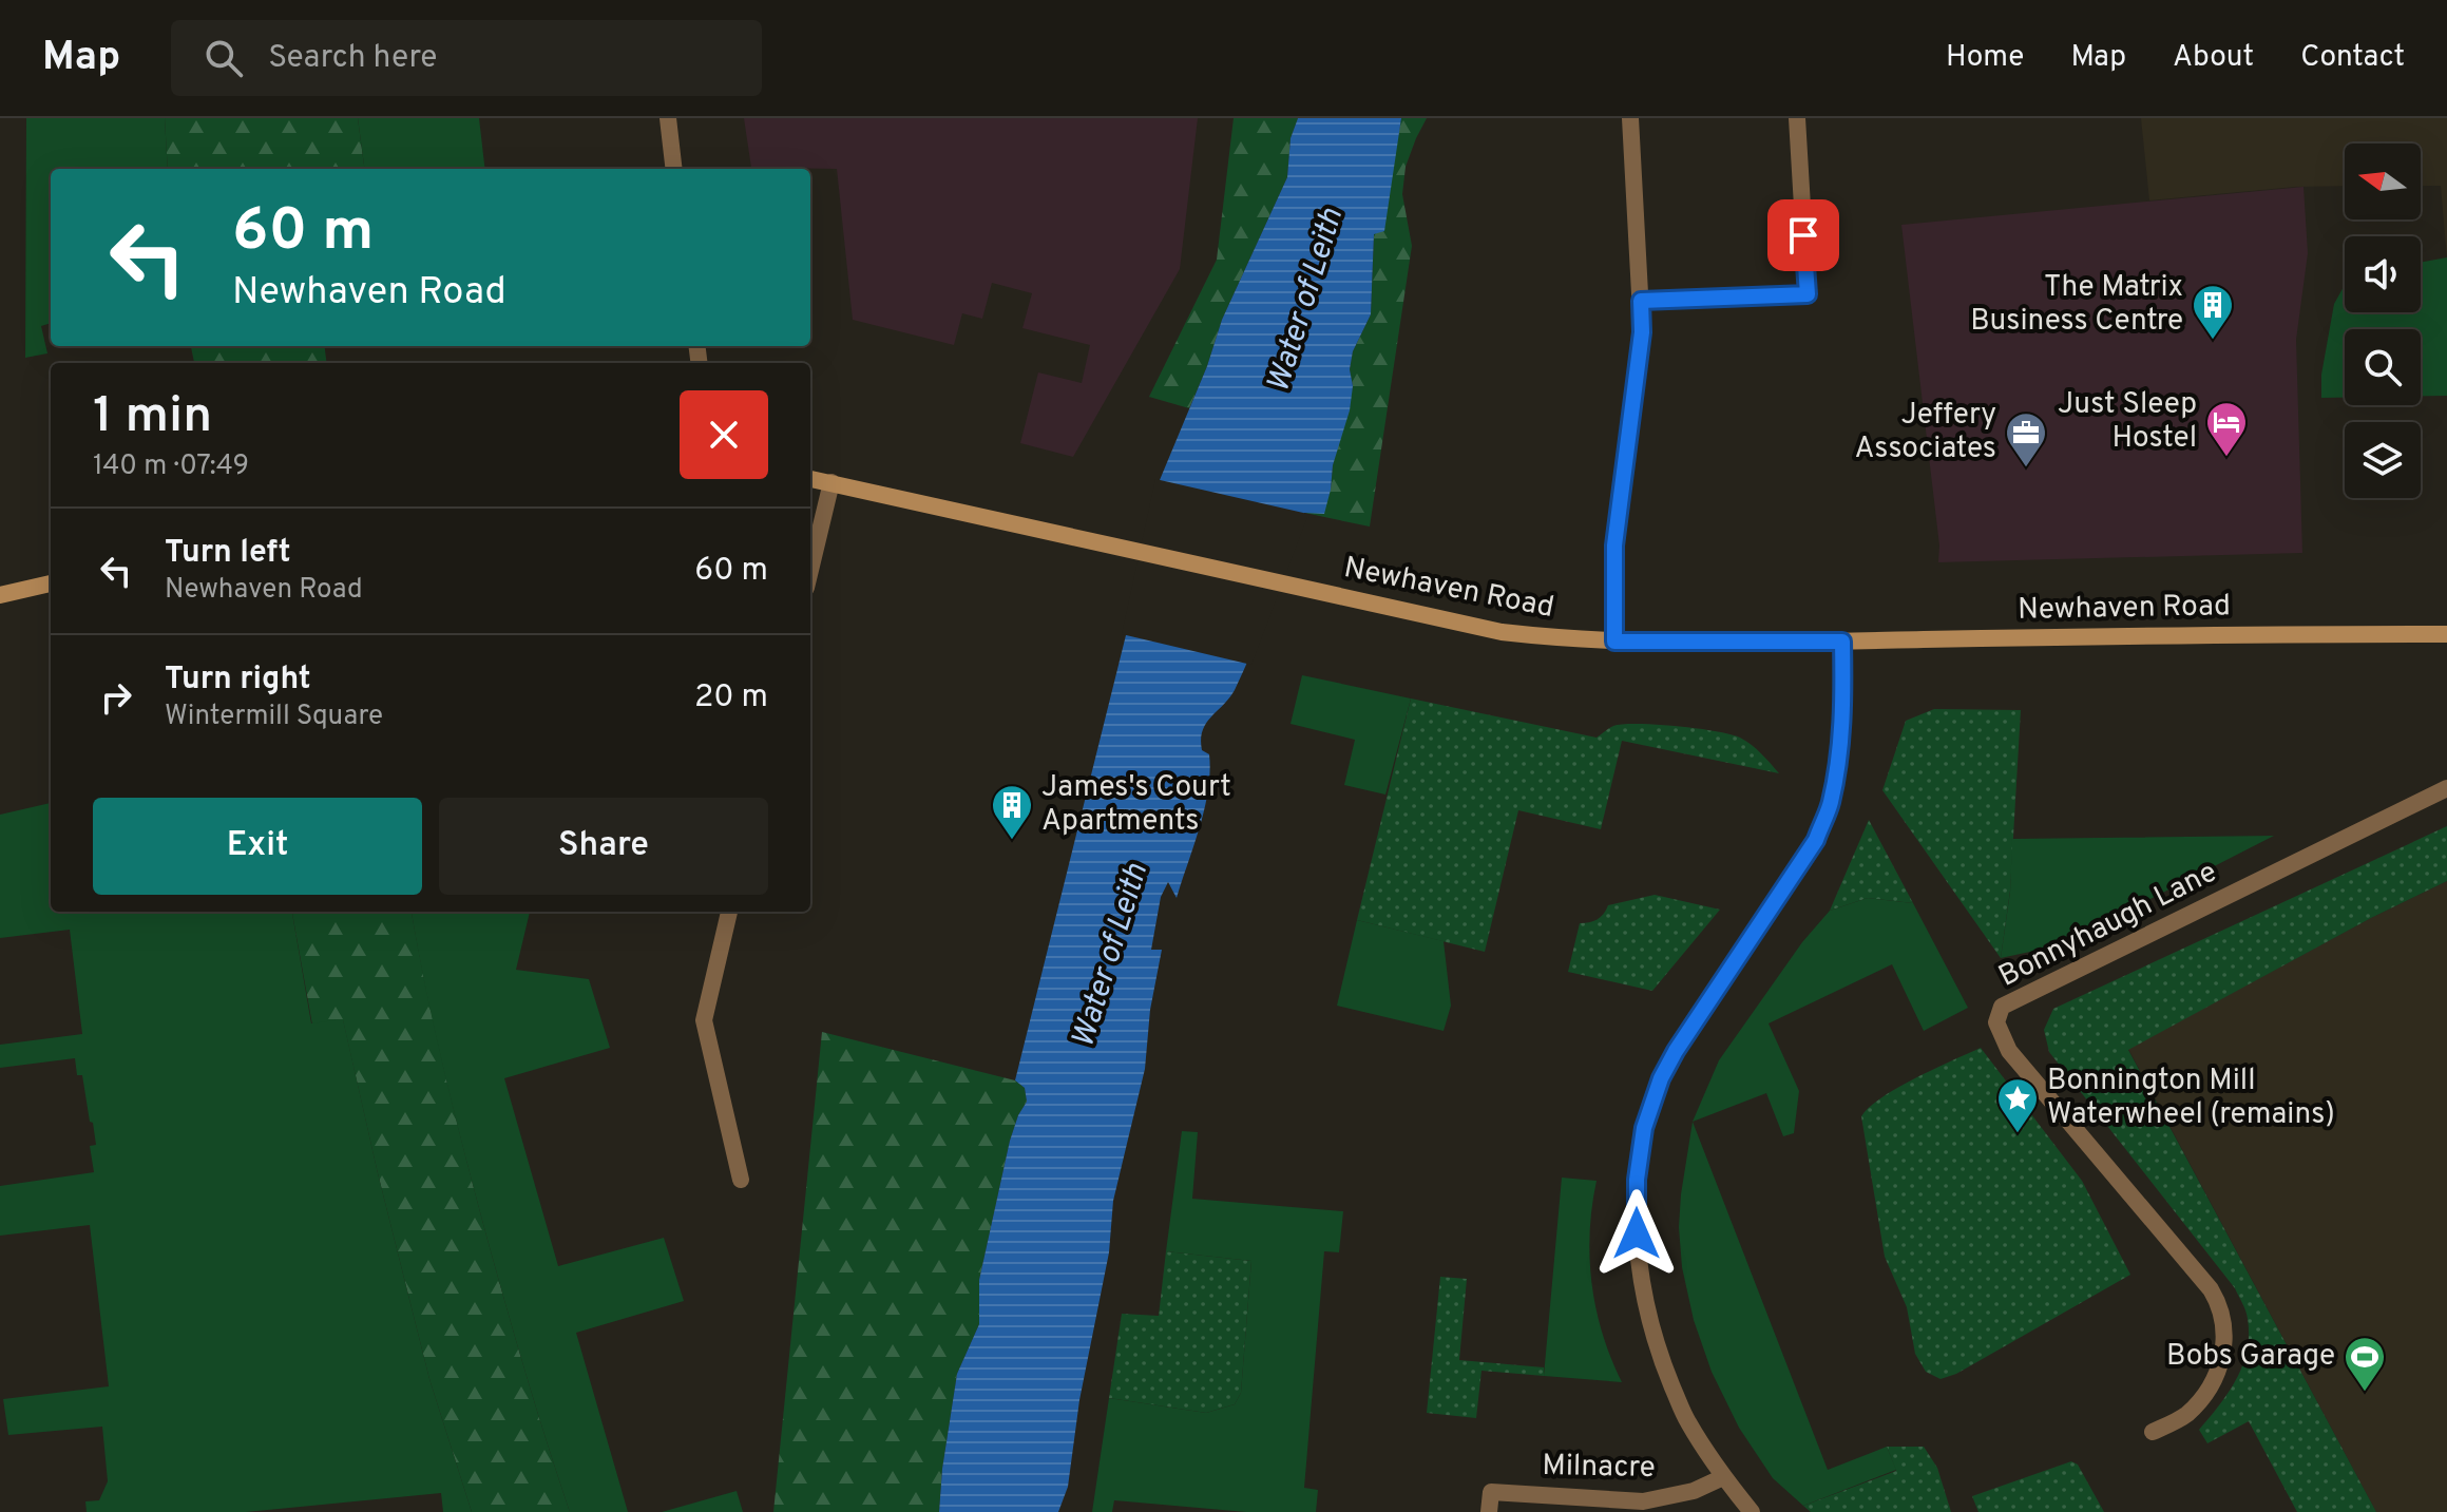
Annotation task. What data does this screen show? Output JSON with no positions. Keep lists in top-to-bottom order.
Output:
{
  "streets": {
    "street": ["Newhaven Road", "Bonnyhaugh Lane", "Milnacre"]
  },
  "water": ["Water of Leith"],
  "places": {
    "building": ["The Matrix Business Centre", "James's Court Apartments"],
    "hotel": ["Just Sleep Hostel"],
    "office": ["Jeffery Associates"],
    "place": ["Bonnington Mill Waterwheel (remains)"],
    "sports": ["Bobs Garage"]
  },
  "north": "left",
  "page": {
    "header": "Map",
    "search": "Search here",
    "nav": [
      "Home",
      "Map",
      "About",
      "Contact"
    ],
    "turn": ["60 m", "Newhaven Road"],
    "heading": ["1 min", "140 m · 07:49"],
    "list": [
      {
        "name": "Turn left",
        "note": "Newhaven Road",
        "value": "60 m"
      },
      {
        "name": "Turn right",
        "note": "Wintermill Square",
        "value": "20 m"
      }
    ],
    "buttons": ["Exit", "Share"]
  }
}
